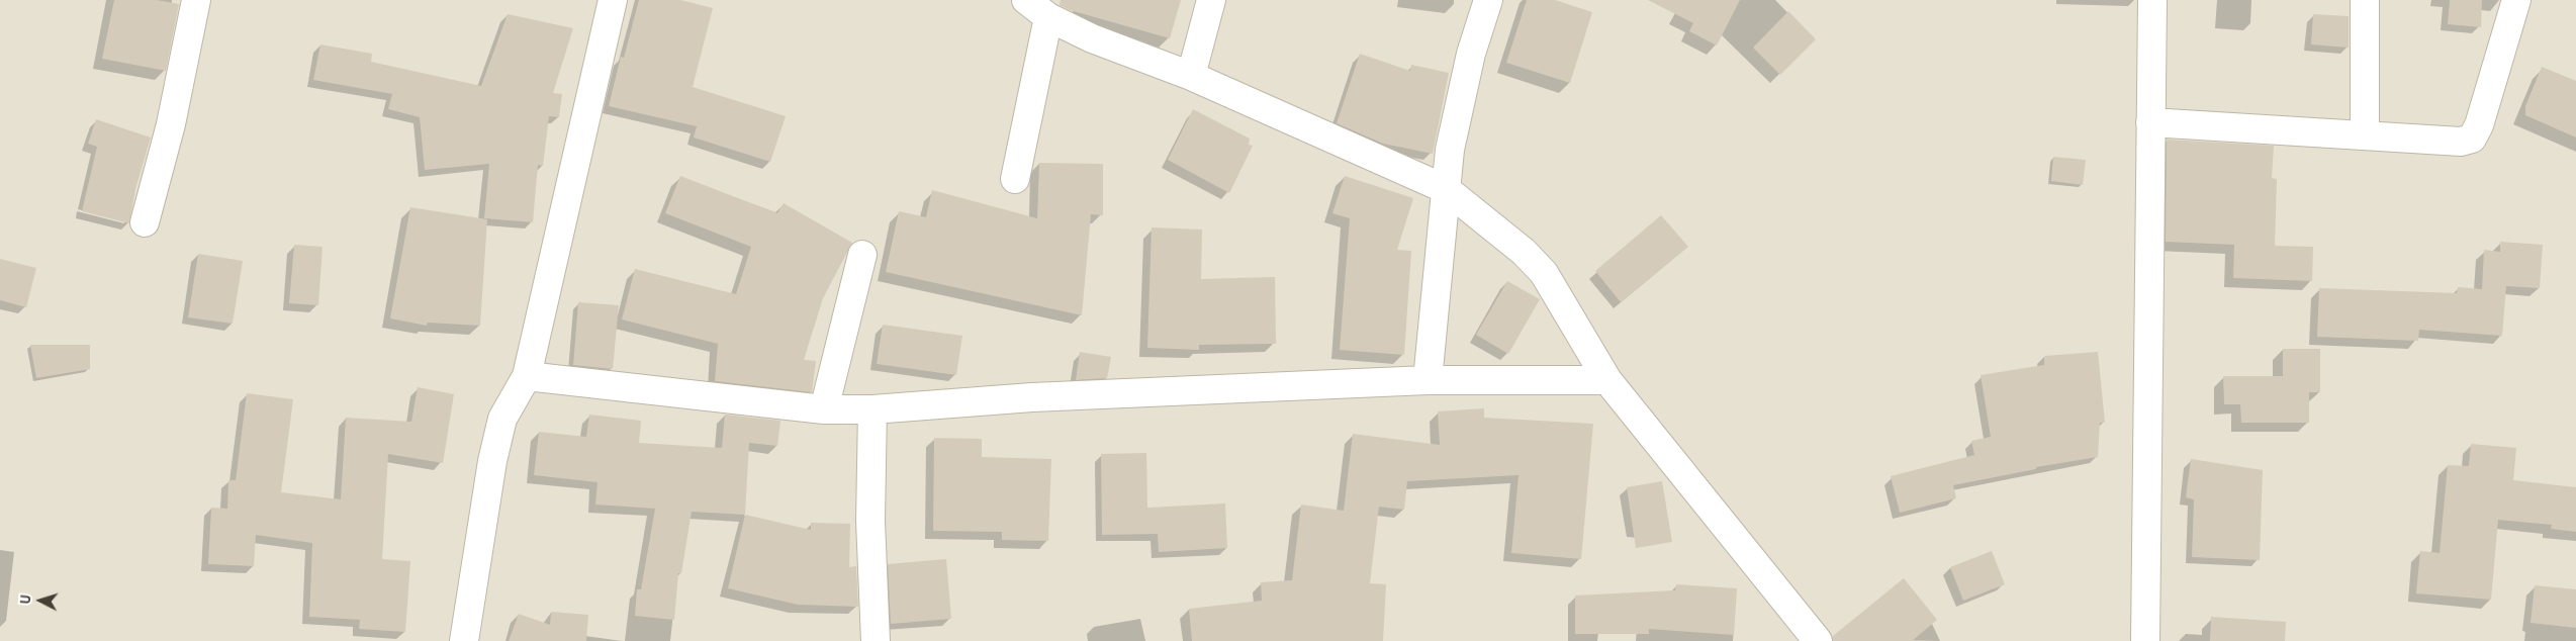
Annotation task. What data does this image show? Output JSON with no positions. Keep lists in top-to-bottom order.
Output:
{
  "north": "left"
}
